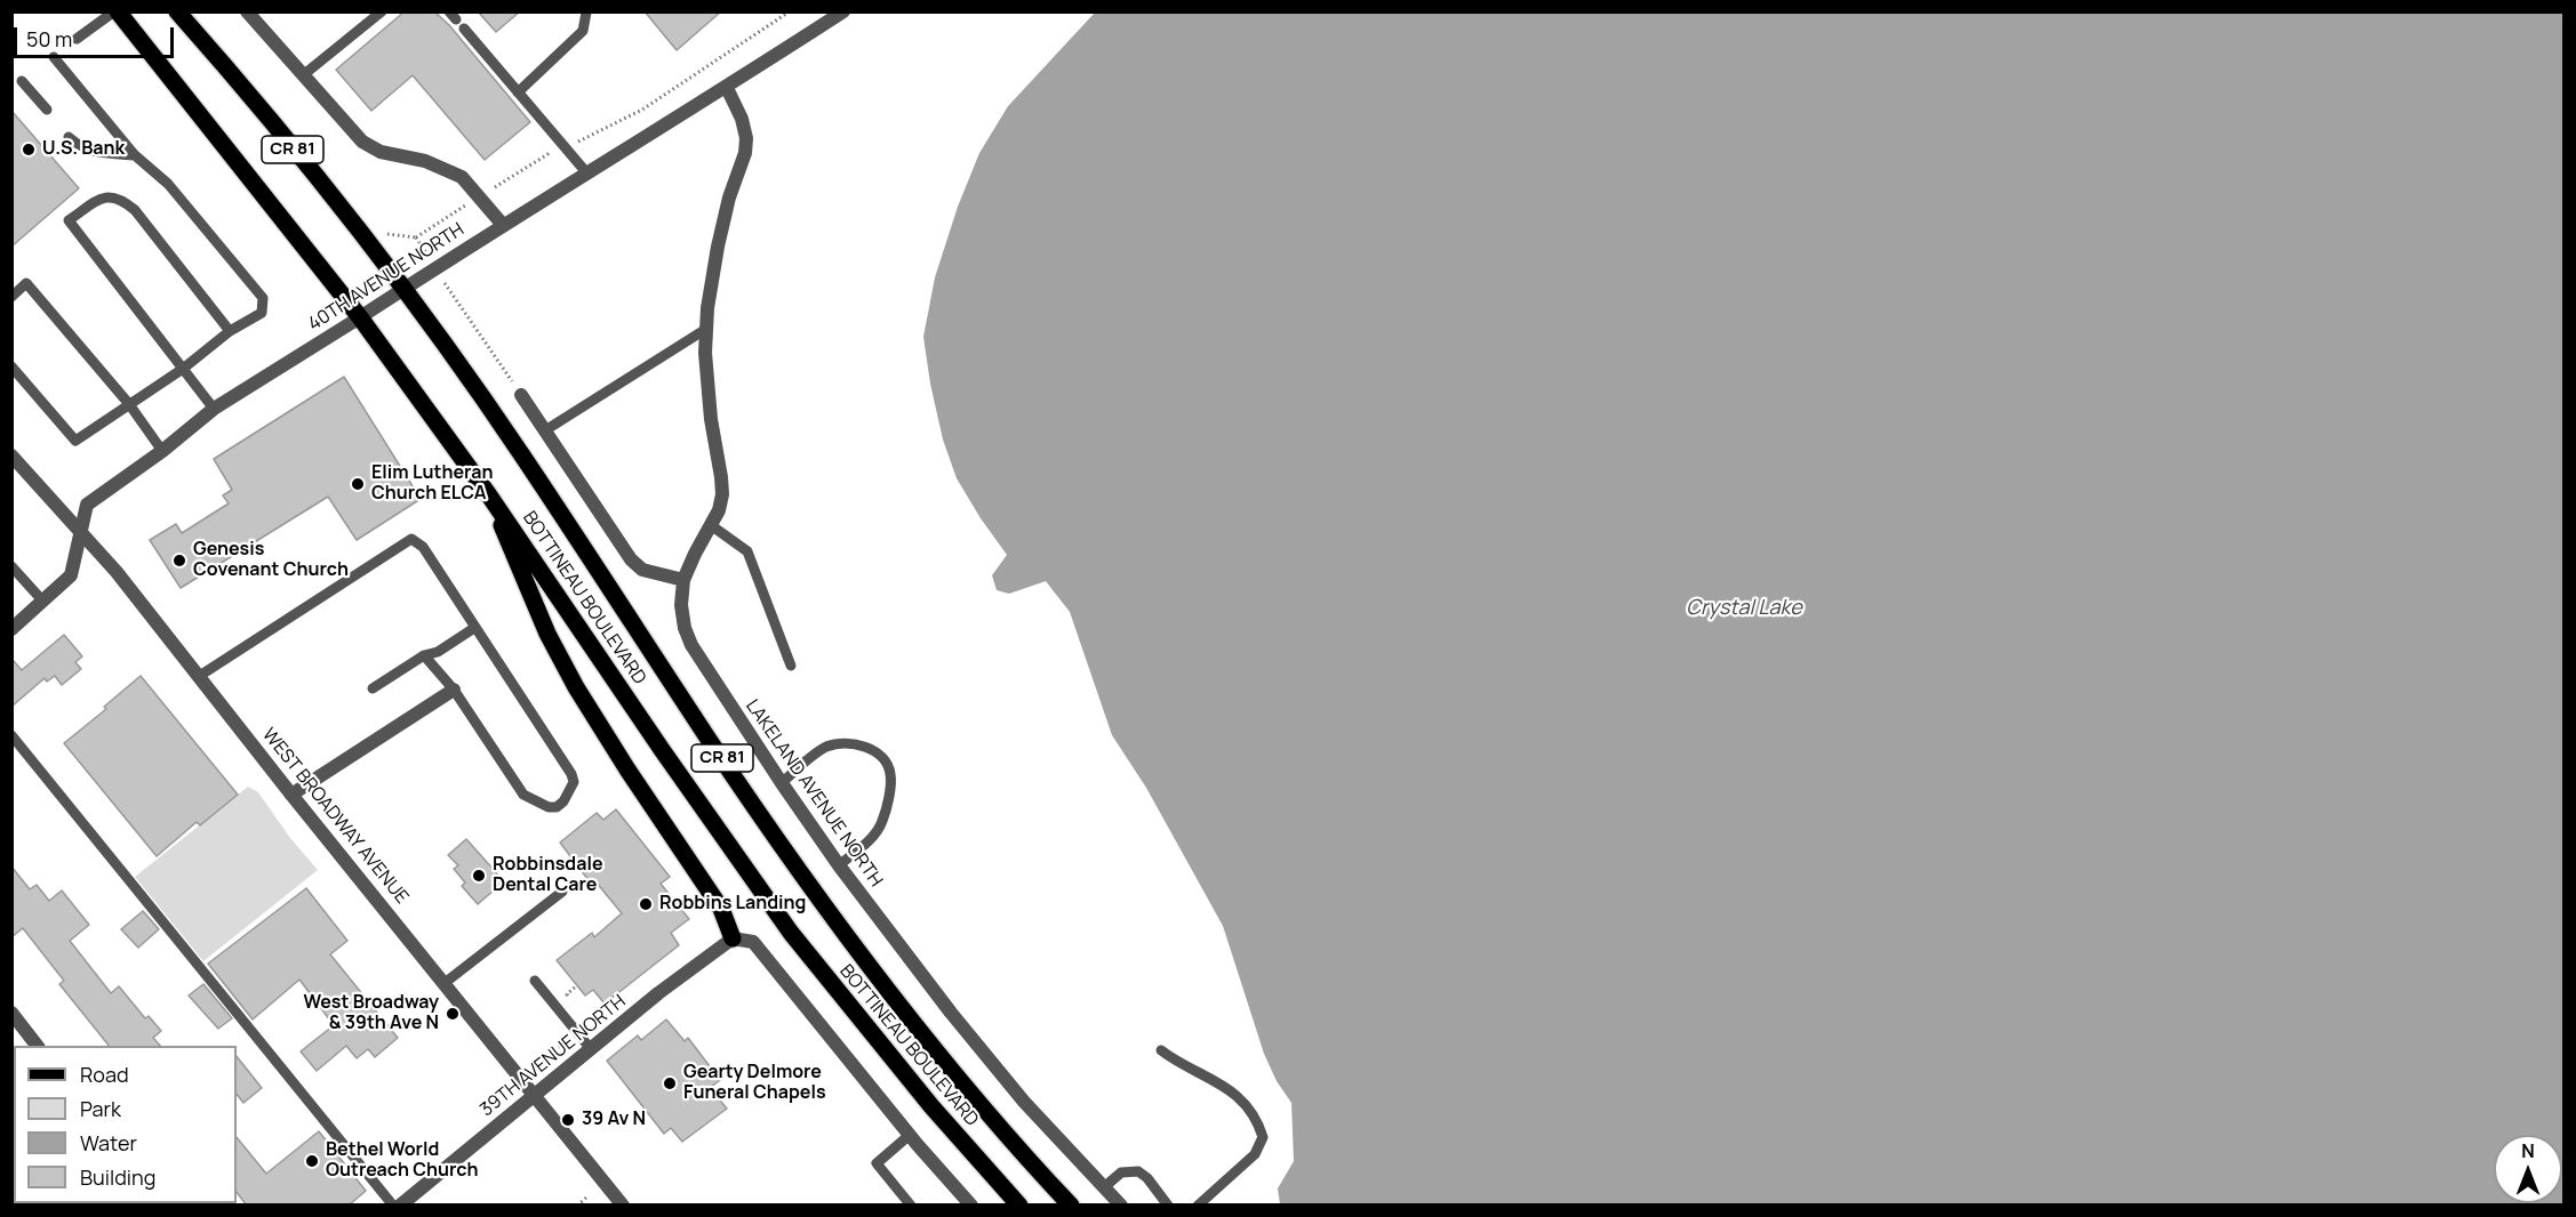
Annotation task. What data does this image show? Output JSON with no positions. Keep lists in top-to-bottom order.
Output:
{
  "streets": {
    "main road": ["CR 81", "BOTTINEAU BOULEVARD"],
    "street": [
      "40TH AVENUE NORTH",
      "LAKELAND AVENUE NORTH",
      "WEST BROADWAY AVENUE",
      "39TH AVENUE NORTH"
    ]
  },
  "crossings": [
    ["40TH AVENUE NORTH", "BOTTINEAU BOULEVARD"],
    ["40TH AVENUE NORTH", "WEST BROADWAY AVENUE"],
    ["WEST BROADWAY AVENUE", "39TH AVENUE NORTH"]
  ],
  "water": ["Crystal Lake"],
  "places": [
    "U.S. Bank",
    "Elim Lutheran Church ELCA",
    "Genesis Covenant Church",
    "Robbinsdale Dental Care",
    "Robbins Landing",
    "West Broadway & 39th Ave N",
    "Gearty Delmore Funeral Chapels",
    "39 Av N",
    "Bethel World Outreach Church"
  ],
  "legend": [
    "Road",
    "Park",
    "Water",
    "Building"
  ],
  "scale_bar": "50 m",
  "north": "top"
}
